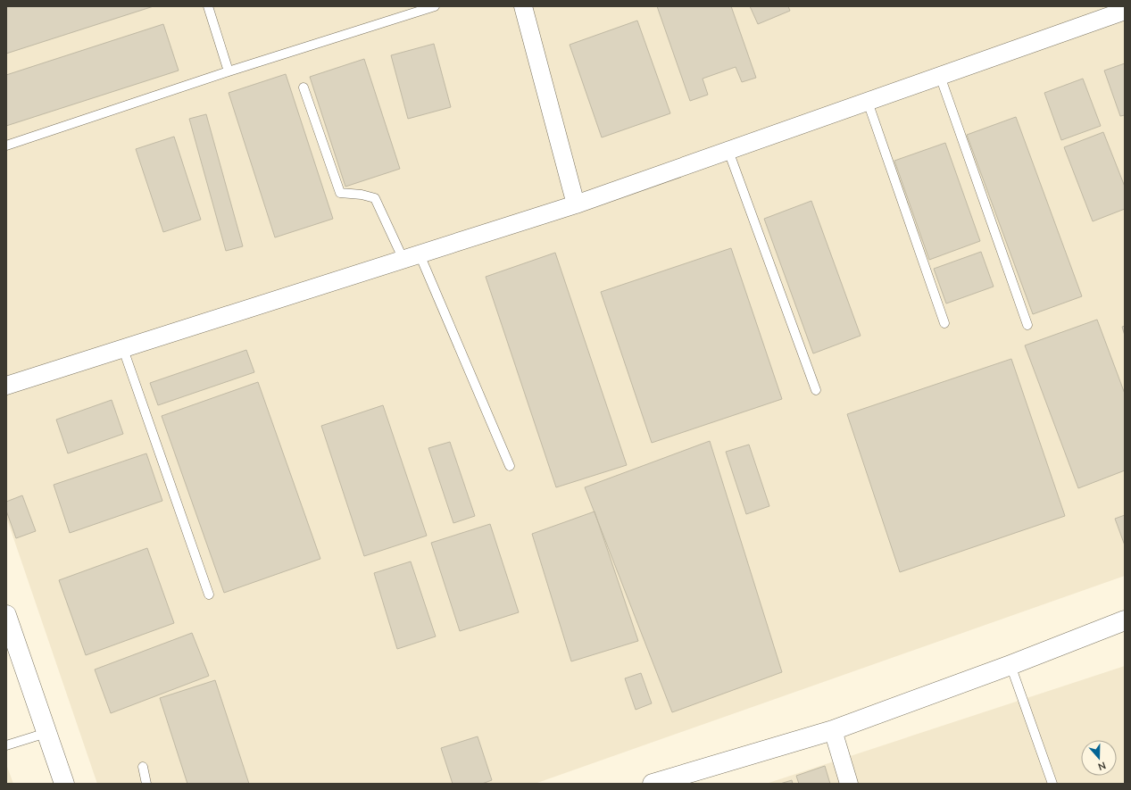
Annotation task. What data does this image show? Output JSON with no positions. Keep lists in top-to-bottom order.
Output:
{
  "north": "bottom"
}
